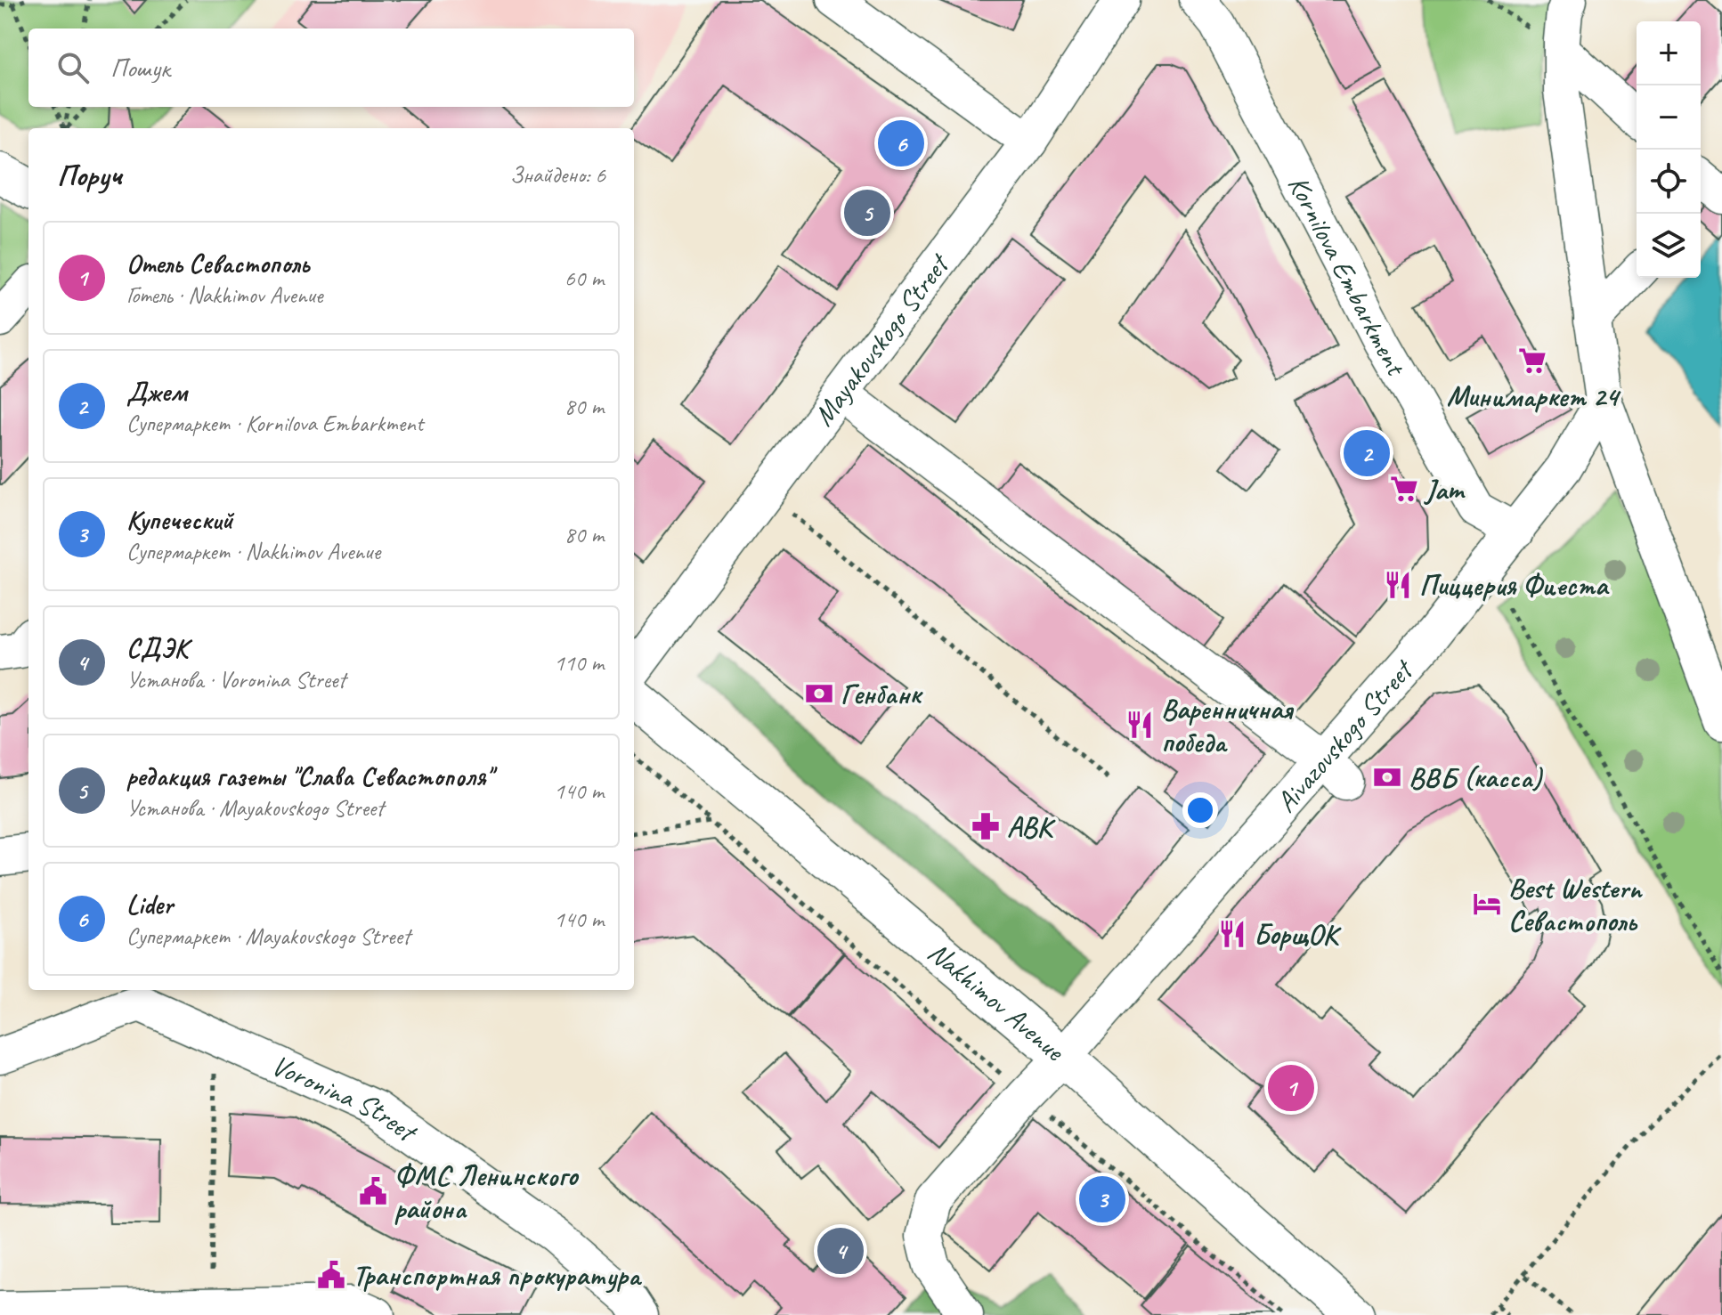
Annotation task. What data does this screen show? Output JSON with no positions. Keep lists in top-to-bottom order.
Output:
{
  "streets": {
    "main road": ["Nakhimov Avenue"],
    "street": [
      "Kornilova Embarkment",
      "Mayakovskogo Street",
      "Aivazovskogo Street",
      "Voronina Street"
    ]
  },
  "crossings": [
    ["Kornilova Embarkment", "Aivazovskogo Street"],
    ["Aivazovskogo Street", "Nakhimov Avenue"]
  ],
  "places": {
    "supermarket": ["Минимаркет 24", "Jam"],
    "restaurant": ["Пиццерия Фиеста", "Варенничная победа", "БорщОК"],
    "bank": ["Генбанк", "ВВБ (касса)"],
    "pharmacy": ["АВК"],
    "hotel": ["Best Western Севастополь"],
    "public building": ["ФМС Ленинского района", "Транспортная прокуратура"]
  },
  "page": {
    "map_buttons": ["+", "−"],
    "search": "Пошук",
    "pins": [
      "6",
      "5",
      "2",
      "1",
      "3",
      "4"
    ],
    "heading": ["Поруч", "Знайдено: 6"],
    "list": [
      {
        "mark": "1",
        "name": "Отель Севастополь",
        "note": "Готель · Nakhimov Avenue",
        "value": "60 m"
      },
      {
        "mark": "2",
        "name": "Джем",
        "note": "Супермаркет · Kornilova Embarkment",
        "value": "80 m"
      },
      {
        "mark": "3",
        "name": "Купеческий",
        "note": "Супермаркет · Nakhimov Avenue",
        "value": "80 m"
      },
      {
        "mark": "4",
        "name": "СДЭК",
        "note": "Установа · Voronina Street",
        "value": "110 m"
      },
      {
        "mark": "5",
        "name": "редакция газеты \"Слава Севастополя\"",
        "note": "Установа · Mayakovskogo Street",
        "value": "140 m"
      },
      {
        "mark": "6",
        "name": "Lider",
        "note": "Супермаркет · Mayakovskogo Street",
        "value": "140 m"
      }
    ]
  }
}
